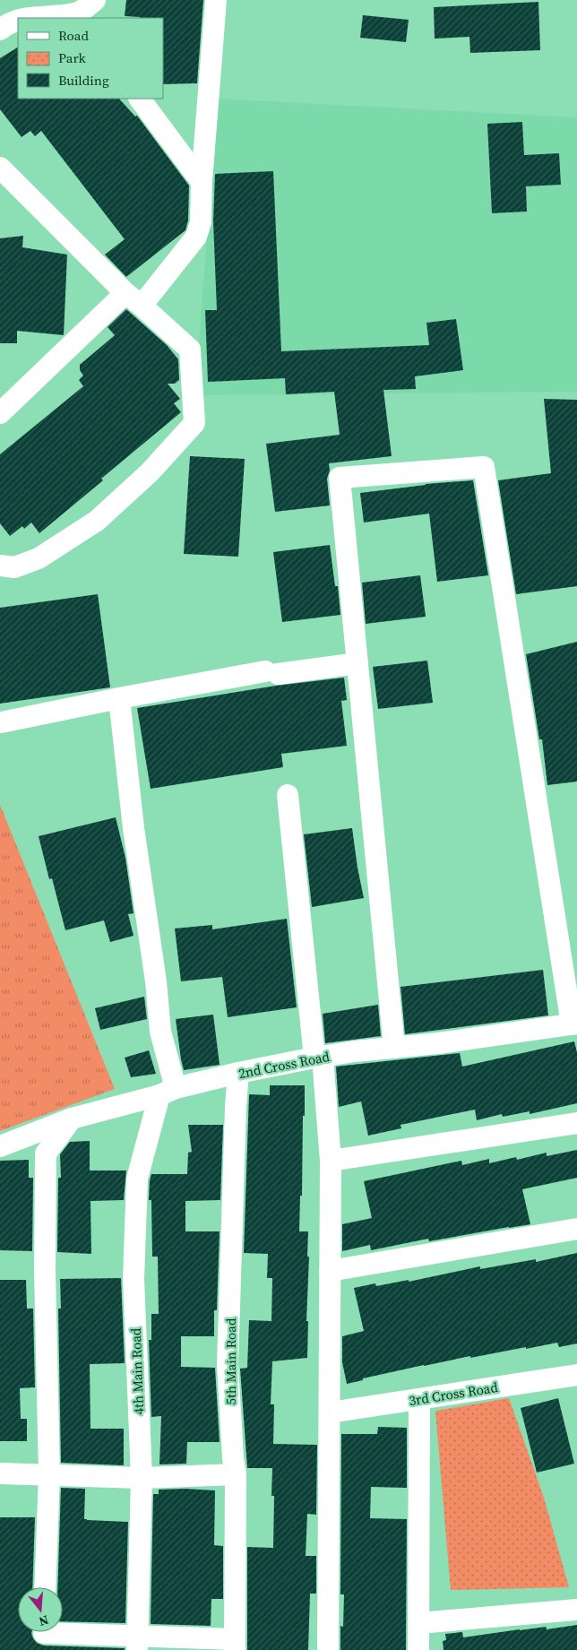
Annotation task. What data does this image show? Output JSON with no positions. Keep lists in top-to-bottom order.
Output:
{
  "streets": {
    "street": [
      "2nd Cross Road",
      "5th Main Road",
      "4th Main Road",
      "3rd Cross Road"
    ]
  },
  "crossings": [
    ["2nd Cross Road", "5th Main Road"],
    ["2nd Cross Road", "4th Main Road"]
  ],
  "legend": ["Road", "Park", "Building"],
  "north": "bottom"
}
